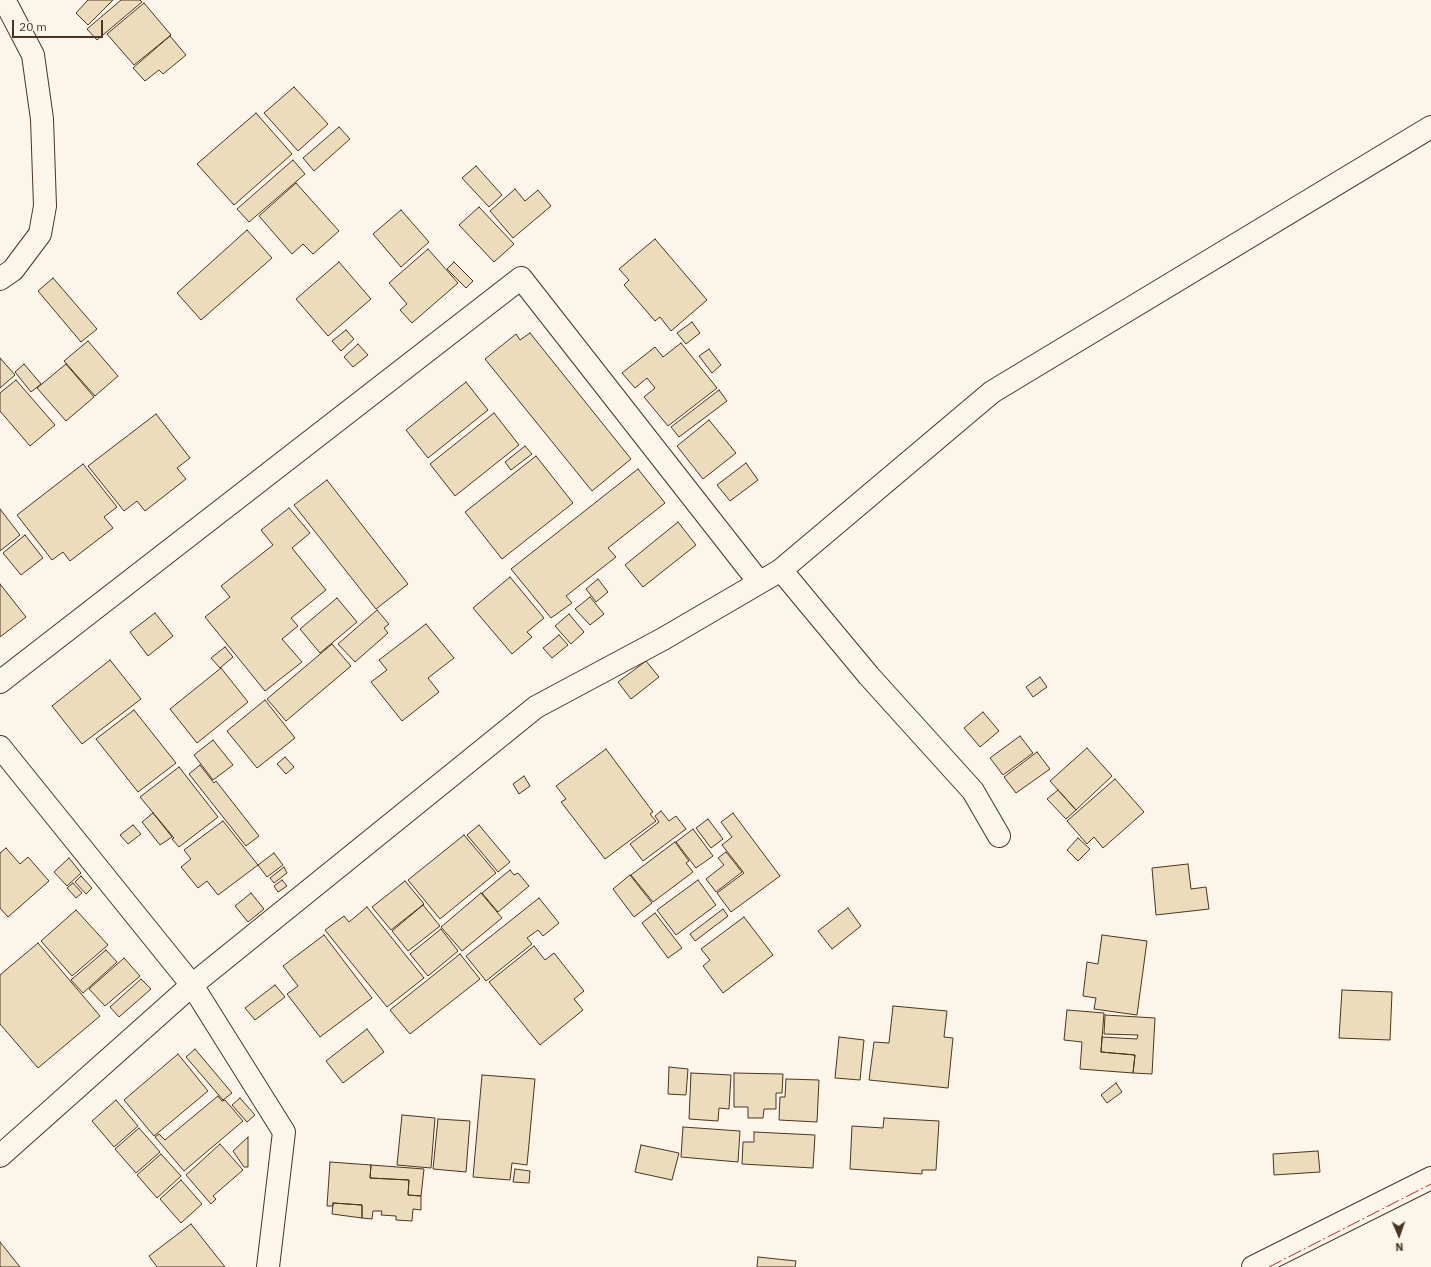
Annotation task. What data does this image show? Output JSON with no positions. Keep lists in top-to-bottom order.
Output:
{
  "scale_bar": "20 m",
  "north": "bottom"
}
